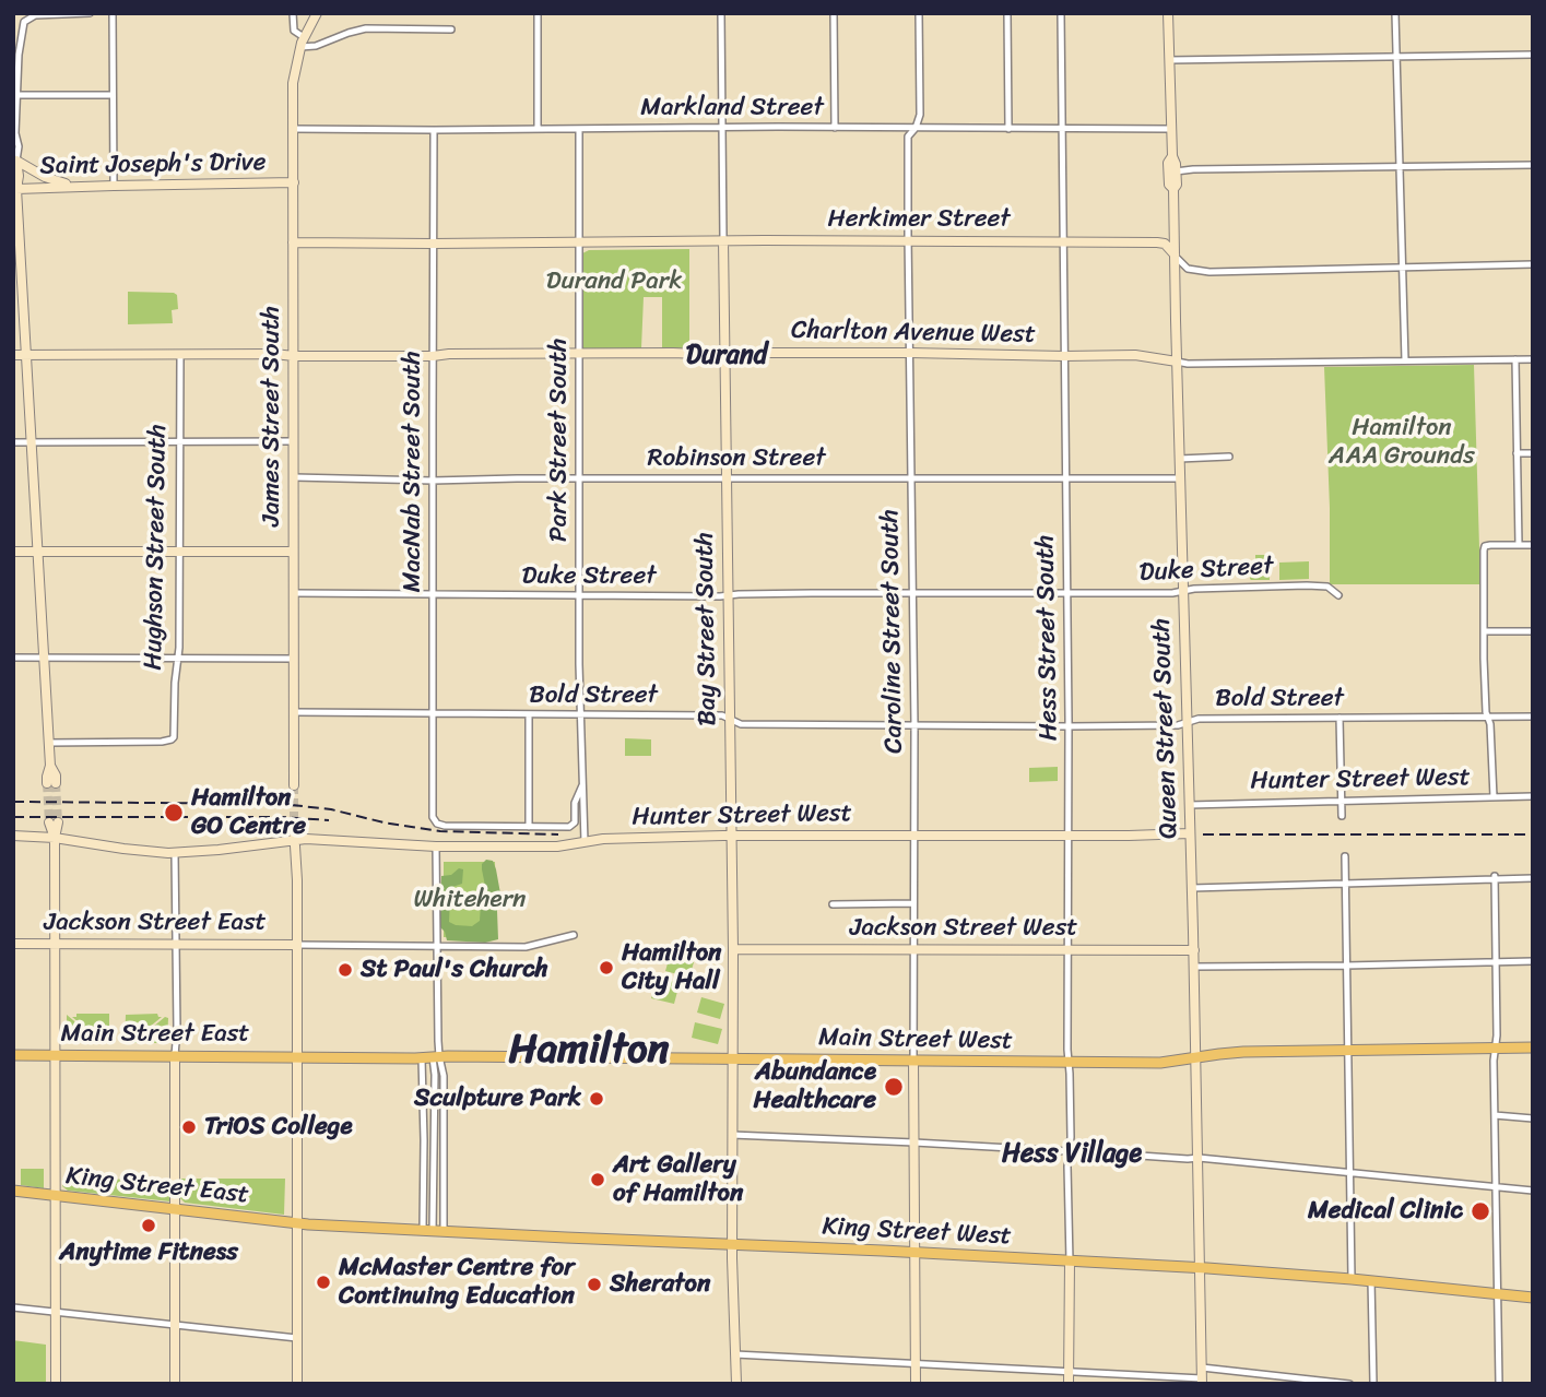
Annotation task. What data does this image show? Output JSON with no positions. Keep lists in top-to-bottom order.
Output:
{
  "streets": {
    "main road": [
      "Main Street East",
      "Main Street West",
      "King Street East",
      "King Street West"
    ],
    "street": [
      "Markland Street",
      "Saint Joseph's Drive",
      "Herkimer Street",
      "Charlton Avenue West",
      "James Street South",
      "Park Street South",
      "Robinson Street",
      "MacNab Street South",
      "Hughson Street South",
      "Duke Street",
      "Bay Street South",
      "Caroline Street South",
      "Hess Street South",
      "Bold Street",
      "Queen Street South",
      "Hunter Street West",
      "Jackson Street East",
      "Jackson Street West"
    ]
  },
  "crossings": [
    ["Markland Street", "James Street South"],
    ["Markland Street", "Park Street South"],
    ["Markland Street", "MacNab Street South"],
    ["Markland Street", "Bay Street South"],
    ["Markland Street", "Caroline Street South"],
    ["Markland Street", "Hess Street South"],
    ["Markland Street", "Queen Street South"],
    ["Saint Joseph's Drive", "James Street South"],
    ["Herkimer Street", "James Street South"],
    ["Herkimer Street", "Park Street South"],
    ["Herkimer Street", "MacNab Street South"],
    ["Herkimer Street", "Bay Street South"],
    ["Herkimer Street", "Caroline Street South"],
    ["Herkimer Street", "Hess Street South"],
    ["Herkimer Street", "Queen Street South"],
    ["Charlton Avenue West", "James Street South"],
    ["Charlton Avenue West", "Park Street South"],
    ["Charlton Avenue West", "MacNab Street South"],
    ["Charlton Avenue West", "Hughson Street South"],
    ["Charlton Avenue West", "Bay Street South"],
    ["Charlton Avenue West", "Caroline Street South"],
    ["Charlton Avenue West", "Hess Street South"],
    ["Charlton Avenue West", "Queen Street South"],
    ["James Street South", "Robinson Street"],
    ["James Street South", "Duke Street"],
    ["James Street South", "Bold Street"],
    ["Park Street South", "Robinson Street"],
    ["Park Street South", "Duke Street"],
    ["Park Street South", "Bold Street"],
    ["Park Street South", "Hunter Street West"],
    ["Robinson Street", "MacNab Street South"],
    ["Robinson Street", "Bay Street South"],
    ["Robinson Street", "Caroline Street South"],
    ["Robinson Street", "Hess Street South"],
    ["Robinson Street", "Queen Street South"],
    ["MacNab Street South", "Duke Street"],
    ["MacNab Street South", "Bold Street"],
    ["Duke Street", "Bay Street South"],
    ["Duke Street", "Caroline Street South"],
    ["Duke Street", "Hess Street South"],
    ["Duke Street", "Queen Street South"],
    ["Bay Street South", "Bold Street"],
    ["Bay Street South", "Hunter Street West"],
    ["Bay Street South", "Jackson Street West"],
    ["Bay Street South", "Main Street West"],
    ["Bay Street South", "King Street West"],
    ["Caroline Street South", "Bold Street"],
    ["Caroline Street South", "Hunter Street West"],
    ["Caroline Street South", "Jackson Street West"],
    ["Caroline Street South", "Main Street West"],
    ["Caroline Street South", "King Street West"],
    ["Hess Street South", "Bold Street"],
    ["Hess Street South", "Hunter Street West"],
    ["Hess Street South", "Jackson Street West"],
    ["Hess Street South", "Main Street West"],
    ["Hess Street South", "King Street West"],
    ["Bold Street", "Queen Street South"],
    ["Queen Street South", "Hunter Street West"],
    ["Queen Street South", "Jackson Street West"],
    ["Queen Street South", "Main Street West"],
    ["Queen Street South", "King Street West"],
    ["Main Street East", "Main Street West"],
    ["King Street East", "King Street West"]
  ],
  "districts": ["Durand", "Hamilton", "Hess Village"],
  "parks": ["Durand Park", "Hamilton AAA Grounds", "Whitehern"],
  "places": [
    "Hamilton GO Centre",
    "Hamilton City Hall",
    "St Paul's Church",
    "Abundance Healthcare",
    "Sculpture Park",
    "TriOS College",
    "Art Gallery of Hamilton",
    "Medical Clinic",
    "Anytime Fitness",
    "McMaster Centre for Continuing Education",
    "Sheraton"
  ]
}
